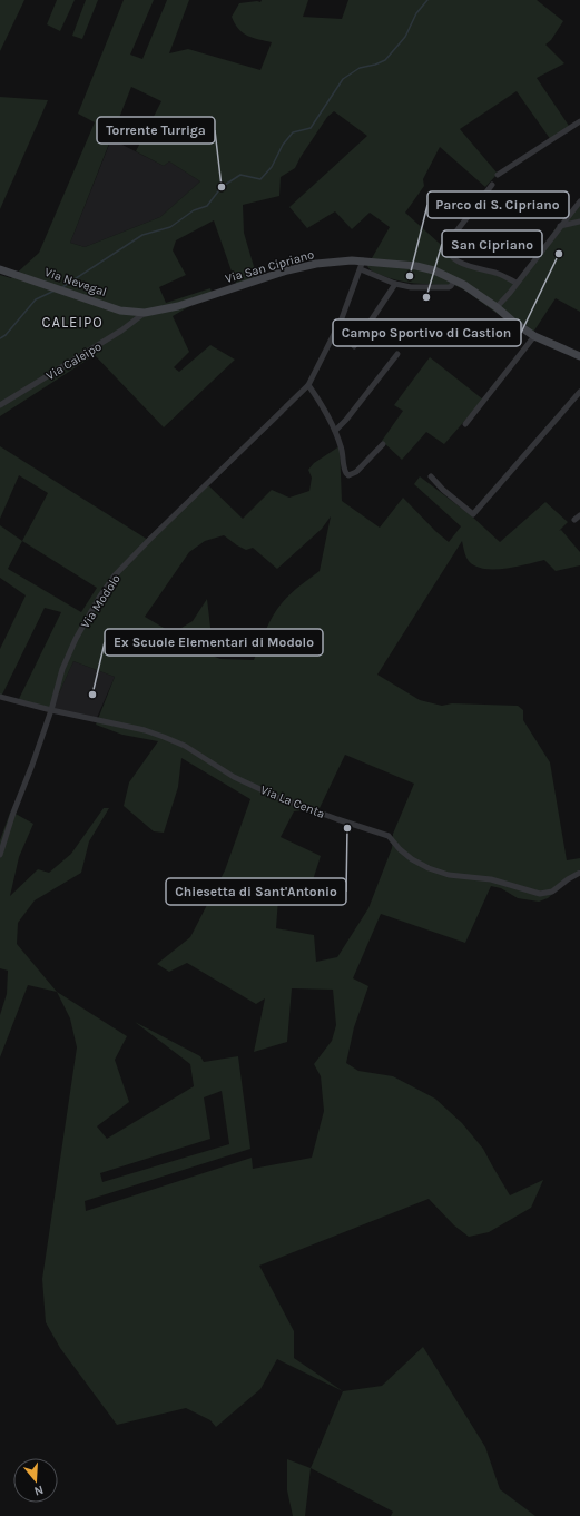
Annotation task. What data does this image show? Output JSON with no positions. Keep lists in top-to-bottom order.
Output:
{
  "streets": {
    "main road": ["Via San Cipriano", "Via Nevegal"],
    "street": ["Via Caleipo", "Via Modolo", "Via La Centa"]
  },
  "crossings": [
    ["Via San Cipriano", "Via Nevegal"],
    ["Via San Cipriano", "Via Caleipo"],
    ["Via San Cipriano", "Via Modolo"],
    ["Via Nevegal", "Via Caleipo"],
    ["Via Modolo", "Via La Centa"]
  ],
  "districts": ["CALEIPO"],
  "places": [
    "Torrente Turriga",
    "Campo Sportivo di Castion",
    "Parco di S. Cipriano",
    "San Cipriano",
    "Ex Scuole Elementari di Modolo",
    "Chiesetta di Sant'Antonio"
  ],
  "north": "bottom"
}
